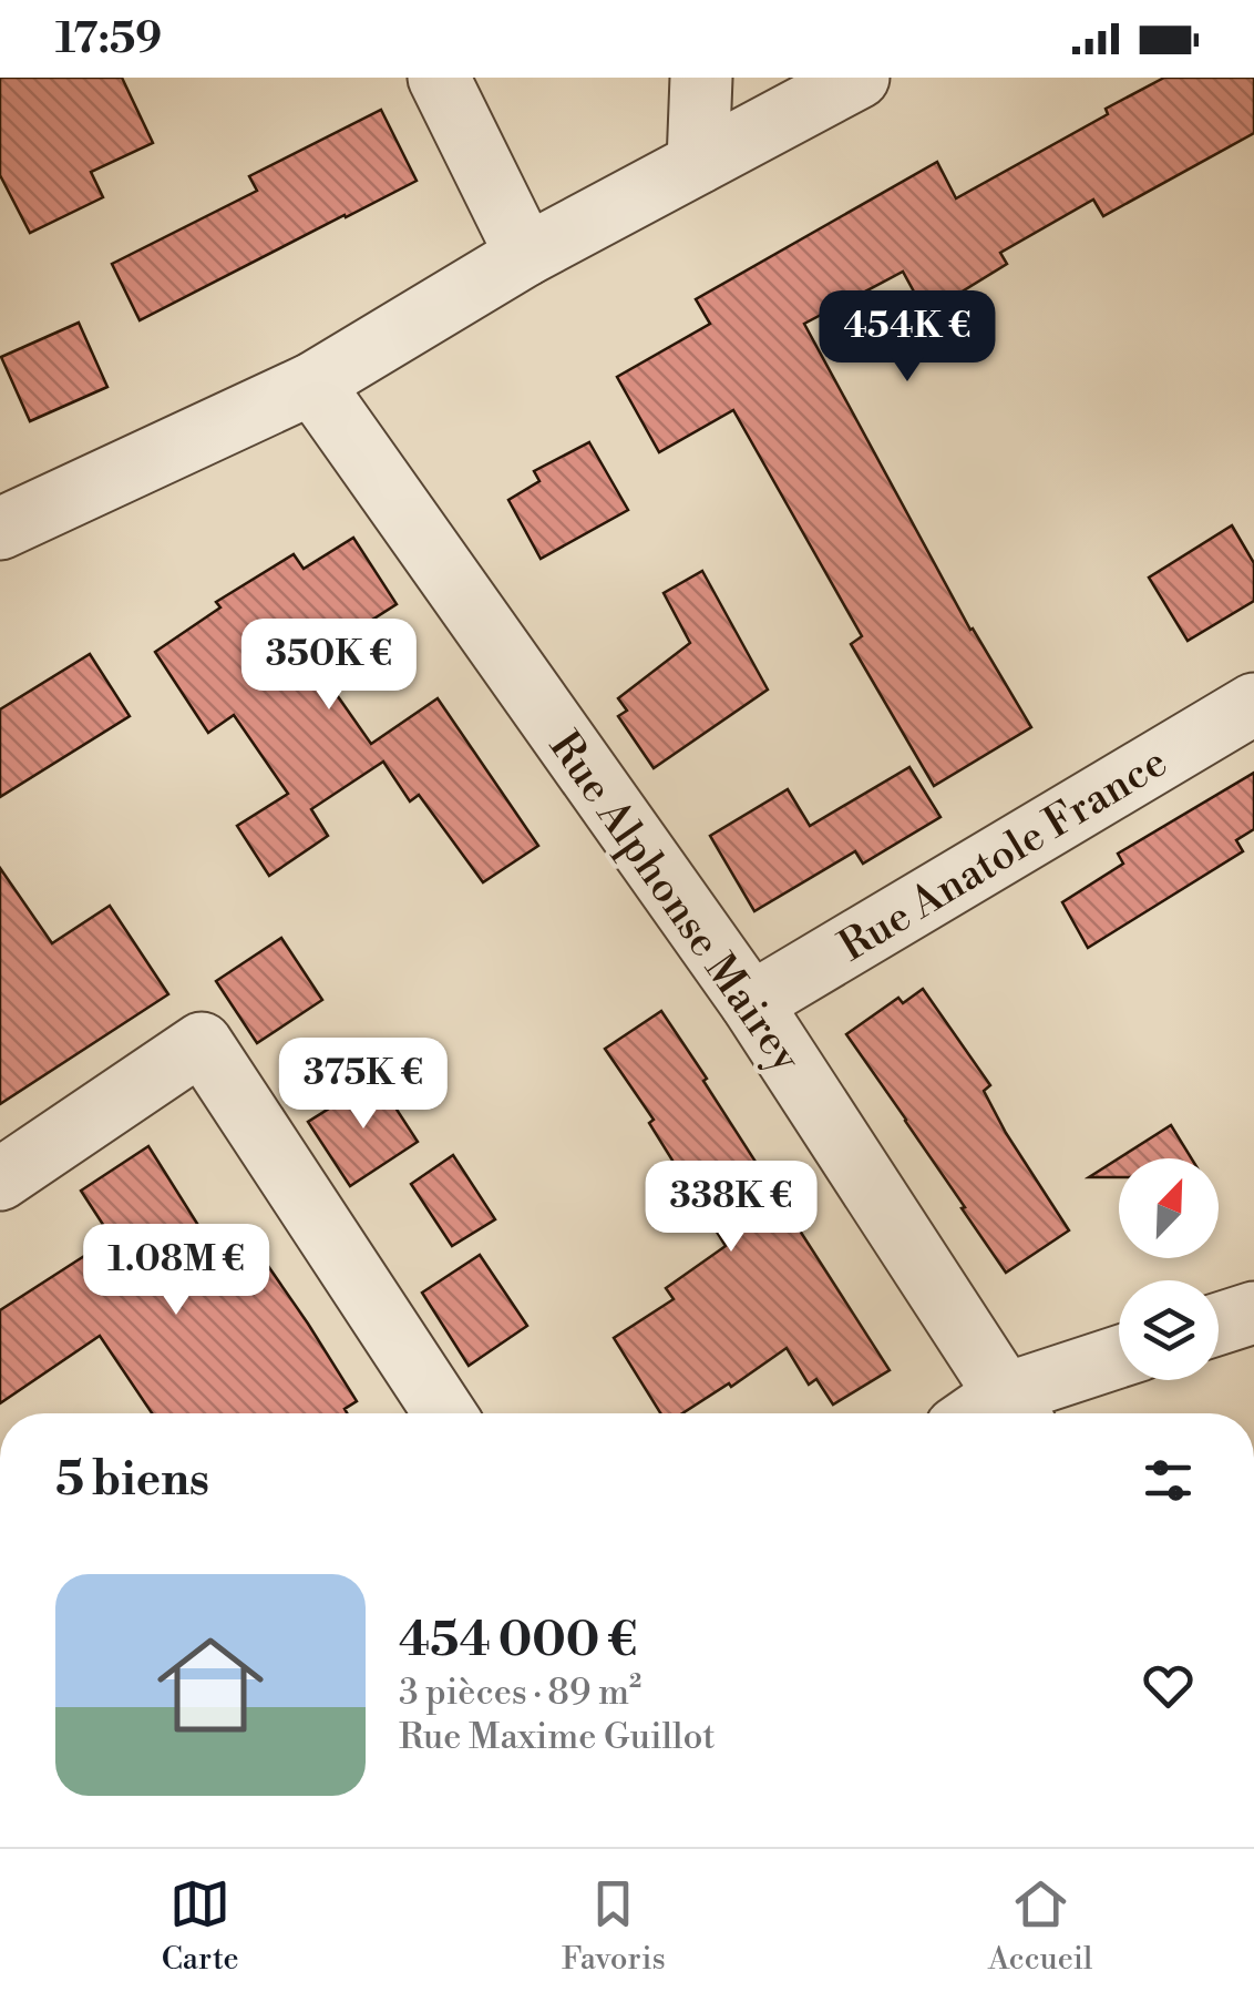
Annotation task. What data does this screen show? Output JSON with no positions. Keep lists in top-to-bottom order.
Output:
{
  "streets": {
    "street": ["Rue Anatole France", "Rue Alphonse Mairey"]
  },
  "crossings": [
    ["Rue Anatole France", "Rue Alphonse Mairey"]
  ],
  "north": "top right",
  "page": {
    "status": "17:59",
    "price": [
      "454K €",
      "350K €",
      "375K €",
      "338K €",
      "1.08M €"
    ],
    "heading": "5 biens",
    "list": [
      {
        "name": "454 000 €",
        "note": "3 pièces · 89 m² · Rue Maxime Guillot"
      }
    ],
    "tabs": ["Carte", "Favoris", "Accueil"]
  }
}
